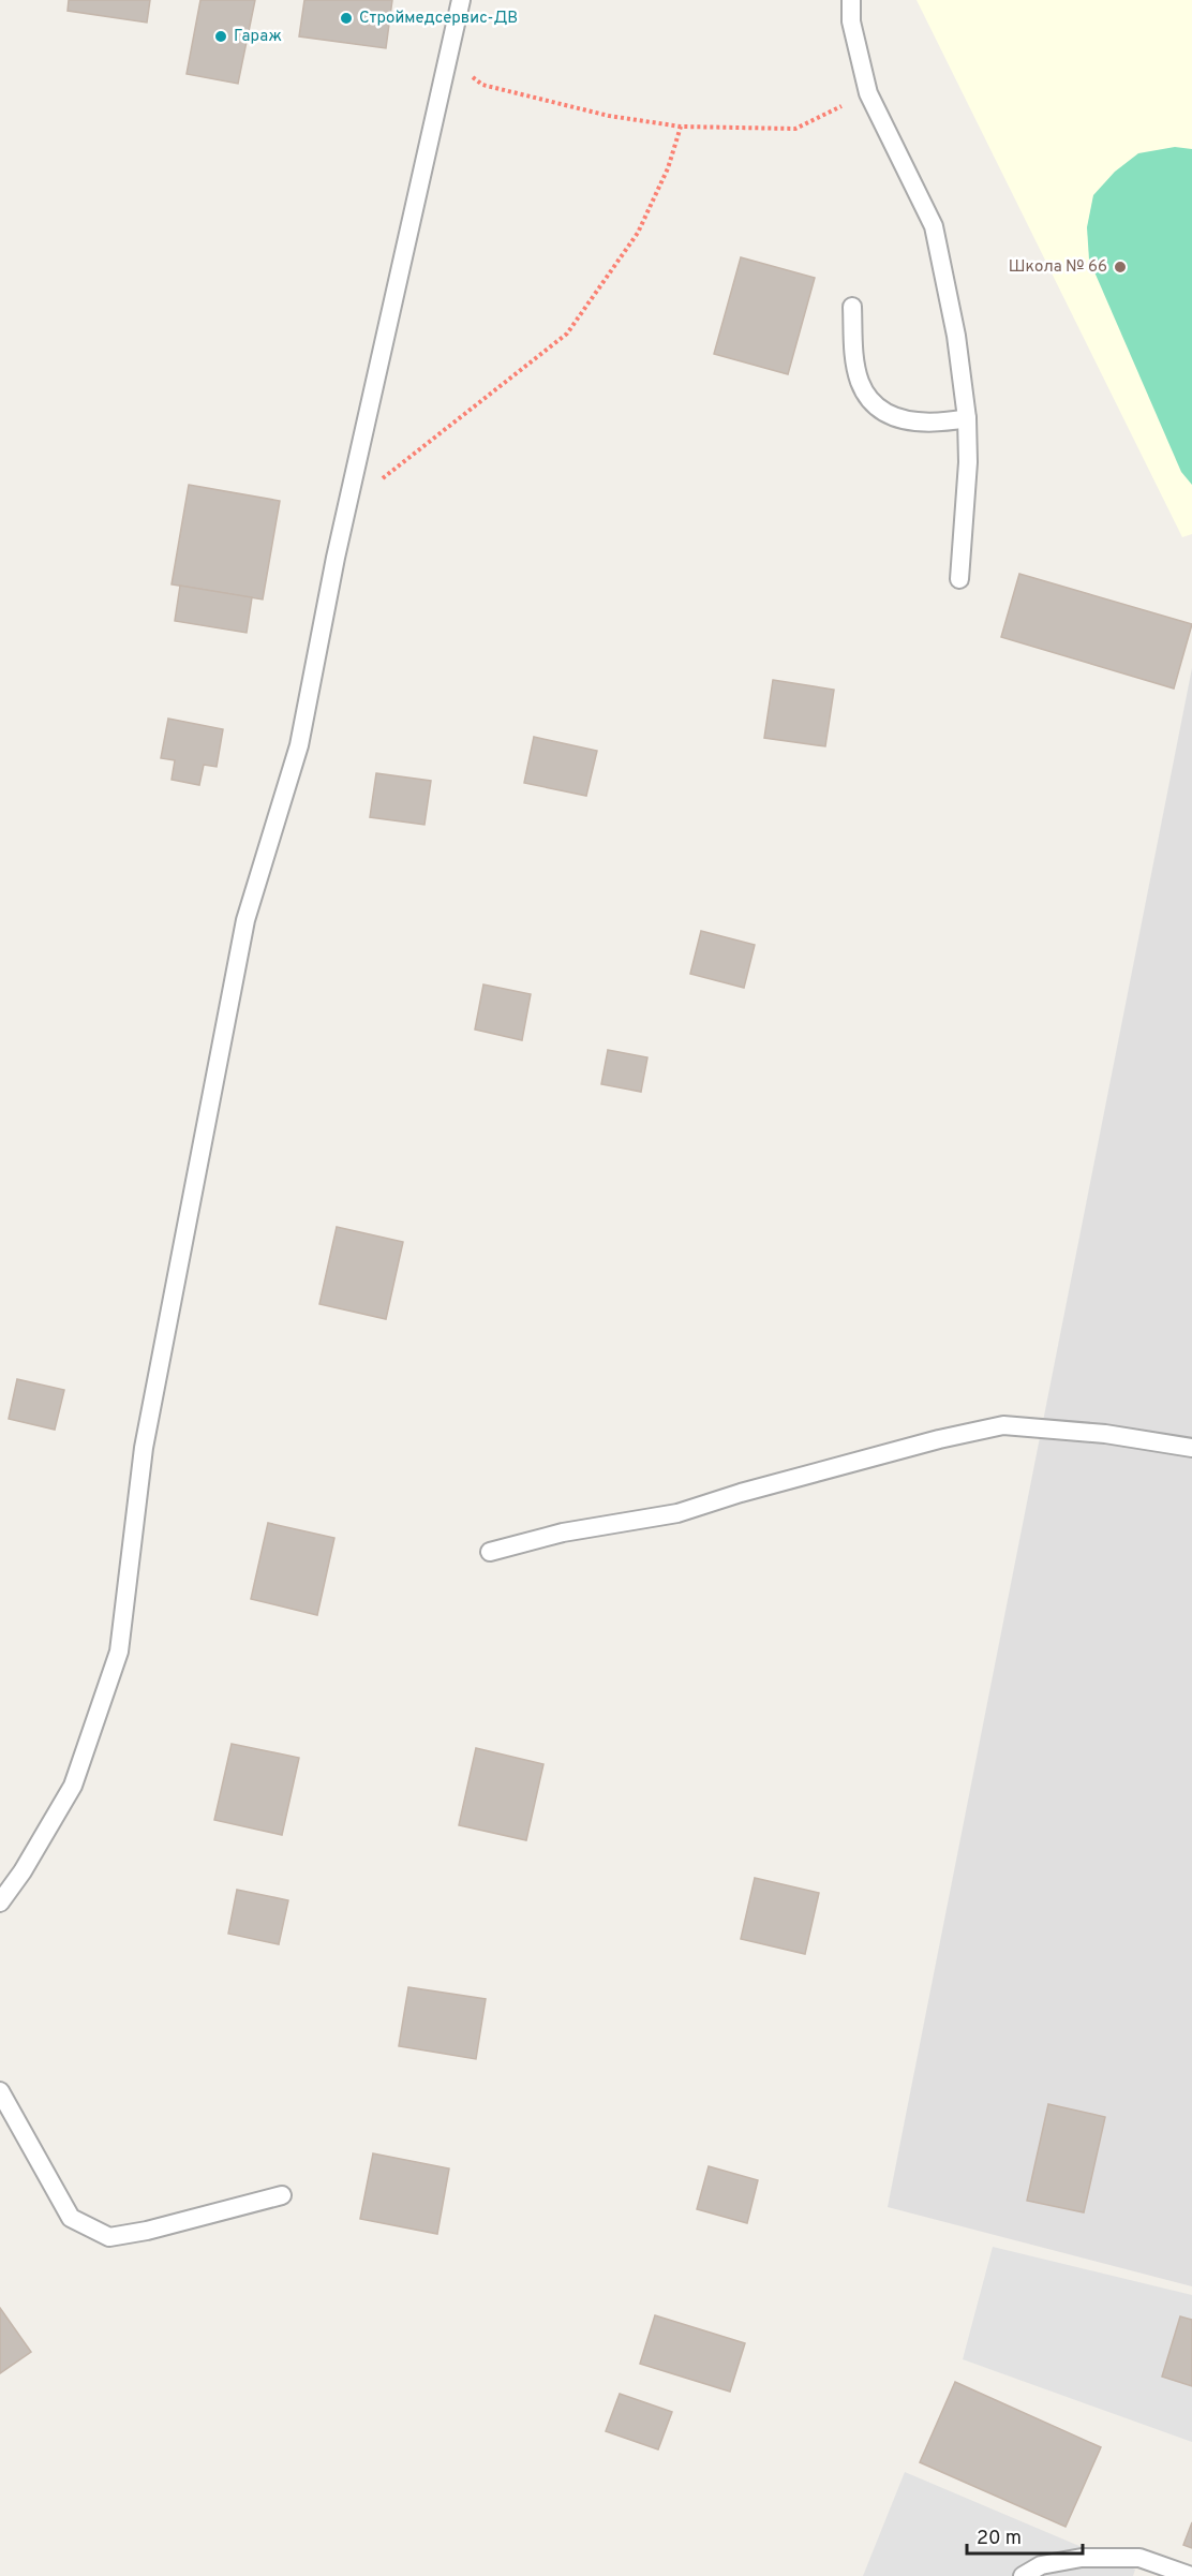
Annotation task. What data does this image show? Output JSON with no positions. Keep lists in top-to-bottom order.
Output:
{
  "places": ["Строймедсервис-ДВ", "Гараж", "Школа № 66"],
  "scale_bar": "20 m"
}
